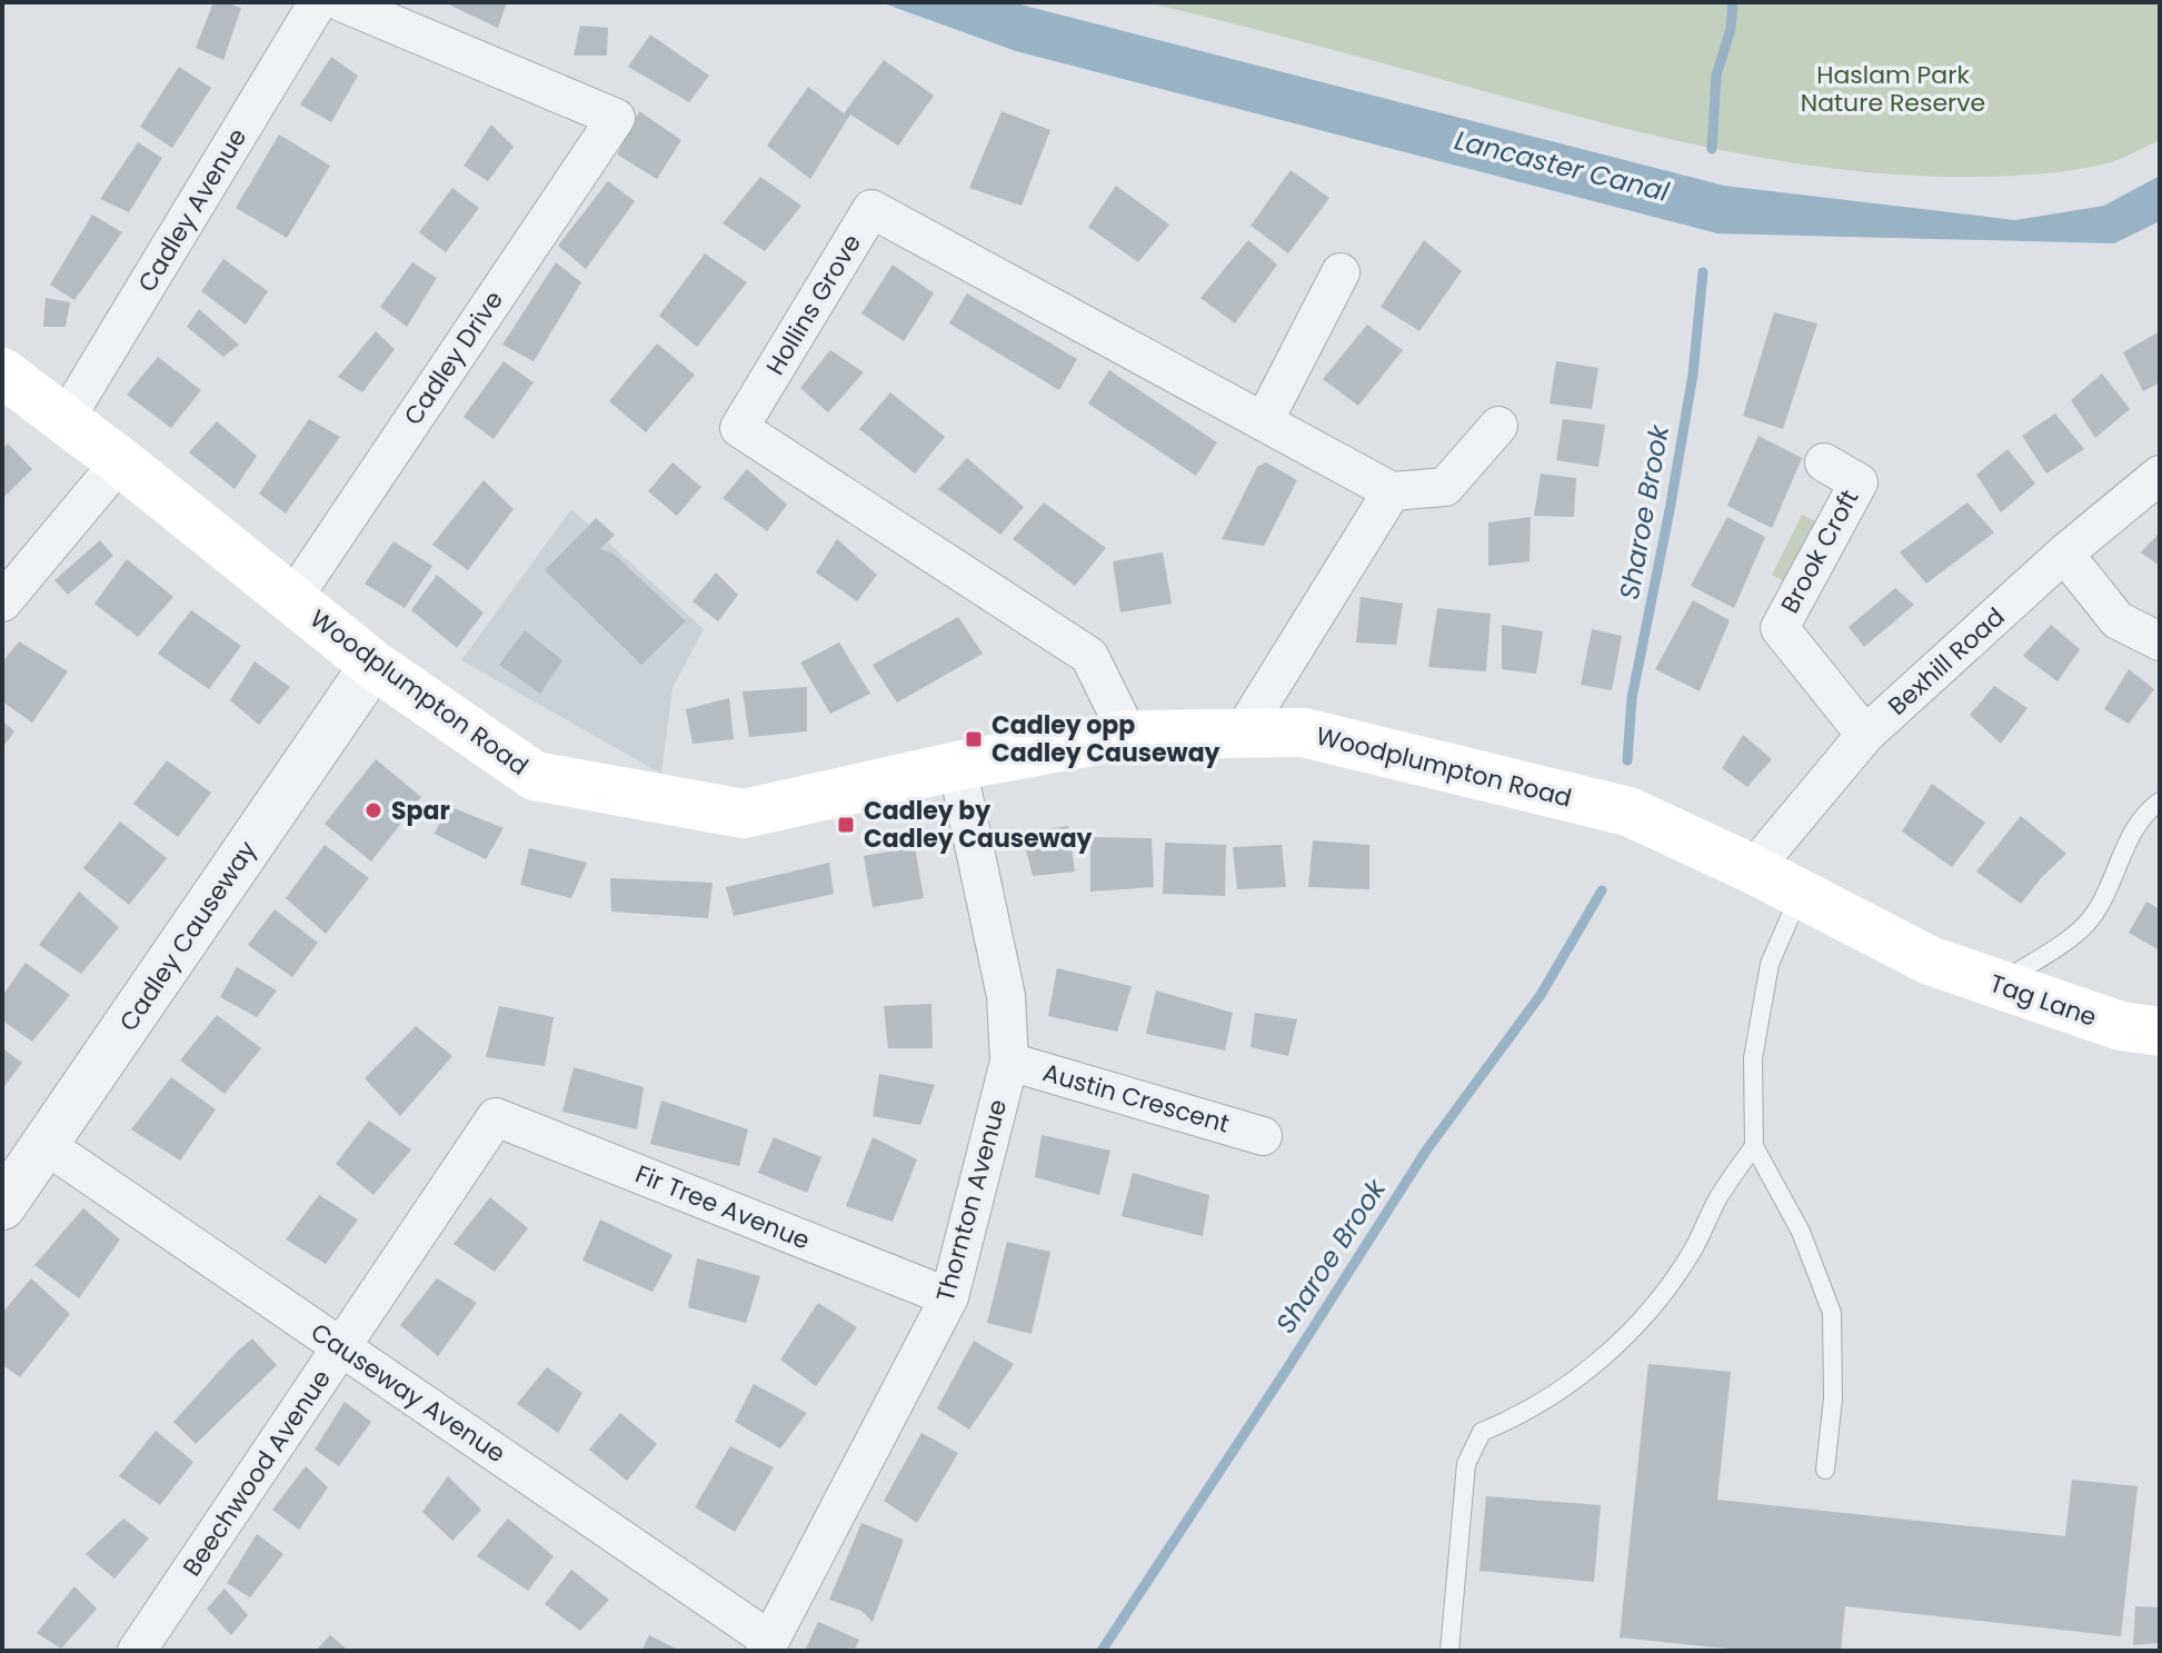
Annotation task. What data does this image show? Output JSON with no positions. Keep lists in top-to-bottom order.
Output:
{
  "streets": {
    "main road": ["Woodplumpton Road", "Tag Lane"],
    "street": [
      "Cadley Avenue",
      "Hollins Grove",
      "Cadley Drive",
      "Brook Croft",
      "Bexhill Road",
      "Cadley Causeway",
      "Austin Crescent",
      "Thornton Avenue",
      "Fir Tree Avenue",
      "Causeway Avenue",
      "Beechwood Avenue"
    ]
  },
  "crossings": [
    ["Cadley Avenue", "Woodplumpton Road"],
    ["Hollins Grove", "Woodplumpton Road"],
    ["Cadley Drive", "Woodplumpton Road"],
    ["Brook Croft", "Bexhill Road"],
    ["Bexhill Road", "Woodplumpton Road"],
    ["Woodplumpton Road", "Cadley Causeway"],
    ["Woodplumpton Road", "Tag Lane"],
    ["Woodplumpton Road", "Thornton Avenue"],
    ["Cadley Causeway", "Causeway Avenue"],
    ["Austin Crescent", "Thornton Avenue"],
    ["Thornton Avenue", "Fir Tree Avenue"],
    ["Thornton Avenue", "Causeway Avenue"],
    ["Fir Tree Avenue", "Beechwood Avenue"],
    ["Causeway Avenue", "Beechwood Avenue"]
  ],
  "water": ["Lancaster Canal", "Sharoe Brook"],
  "parks": ["Haslam Park Nature Reserve"],
  "places": {
    "transit": ["Cadley opp Cadley Causeway", "Cadley by Cadley Causeway"],
    "other": ["Spar"]
  }
}
